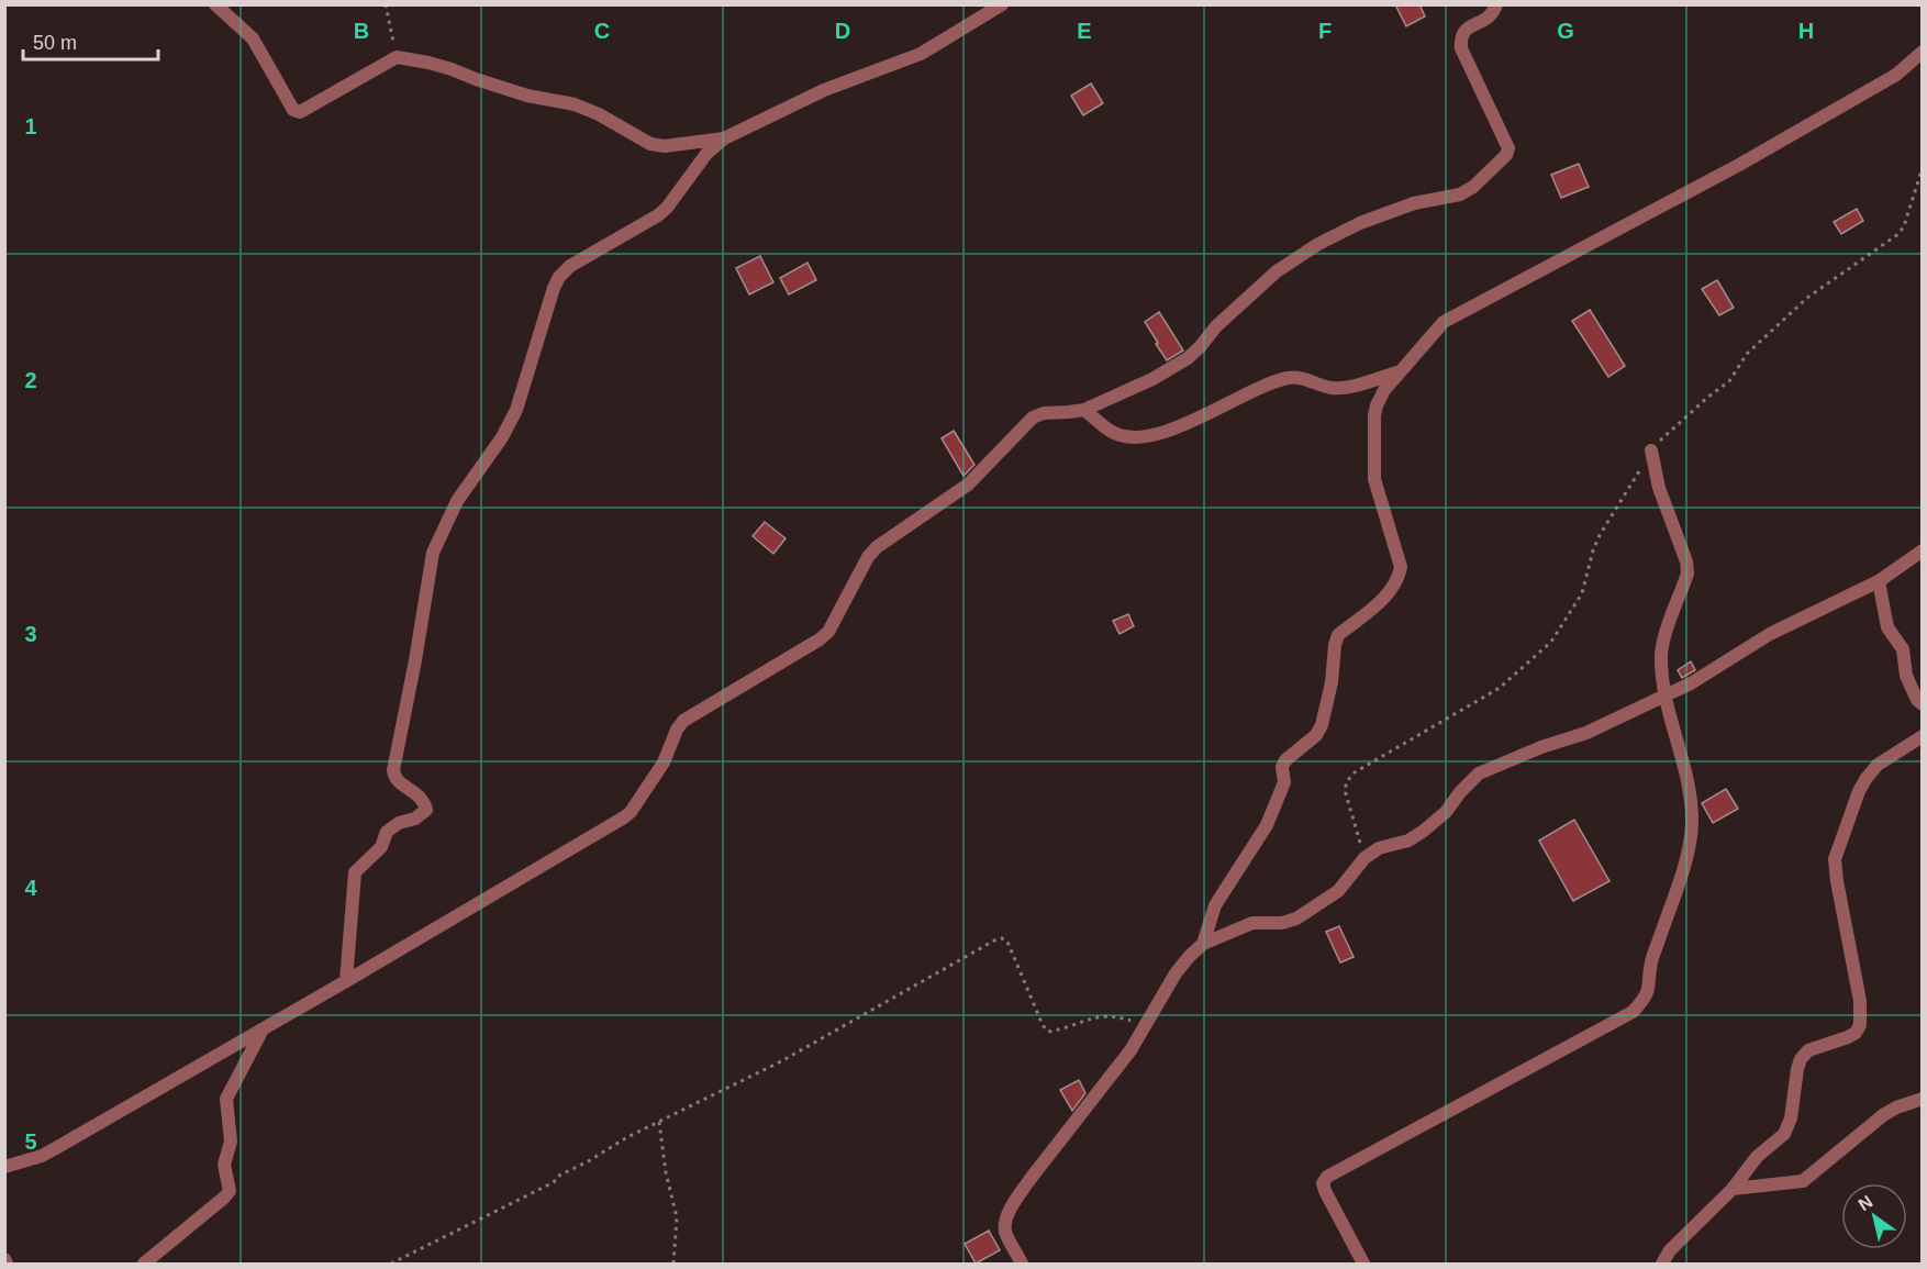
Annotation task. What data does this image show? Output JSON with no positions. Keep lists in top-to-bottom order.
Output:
{
  "scale_bar": "50 m",
  "north": "top left",
  "grid": {
    "columns": [
      "B",
      "C",
      "D",
      "E",
      "F",
      "G",
      "H"
    ],
    "rows": [
      "1",
      "2",
      "3",
      "4",
      "5"
    ]
  }
}
